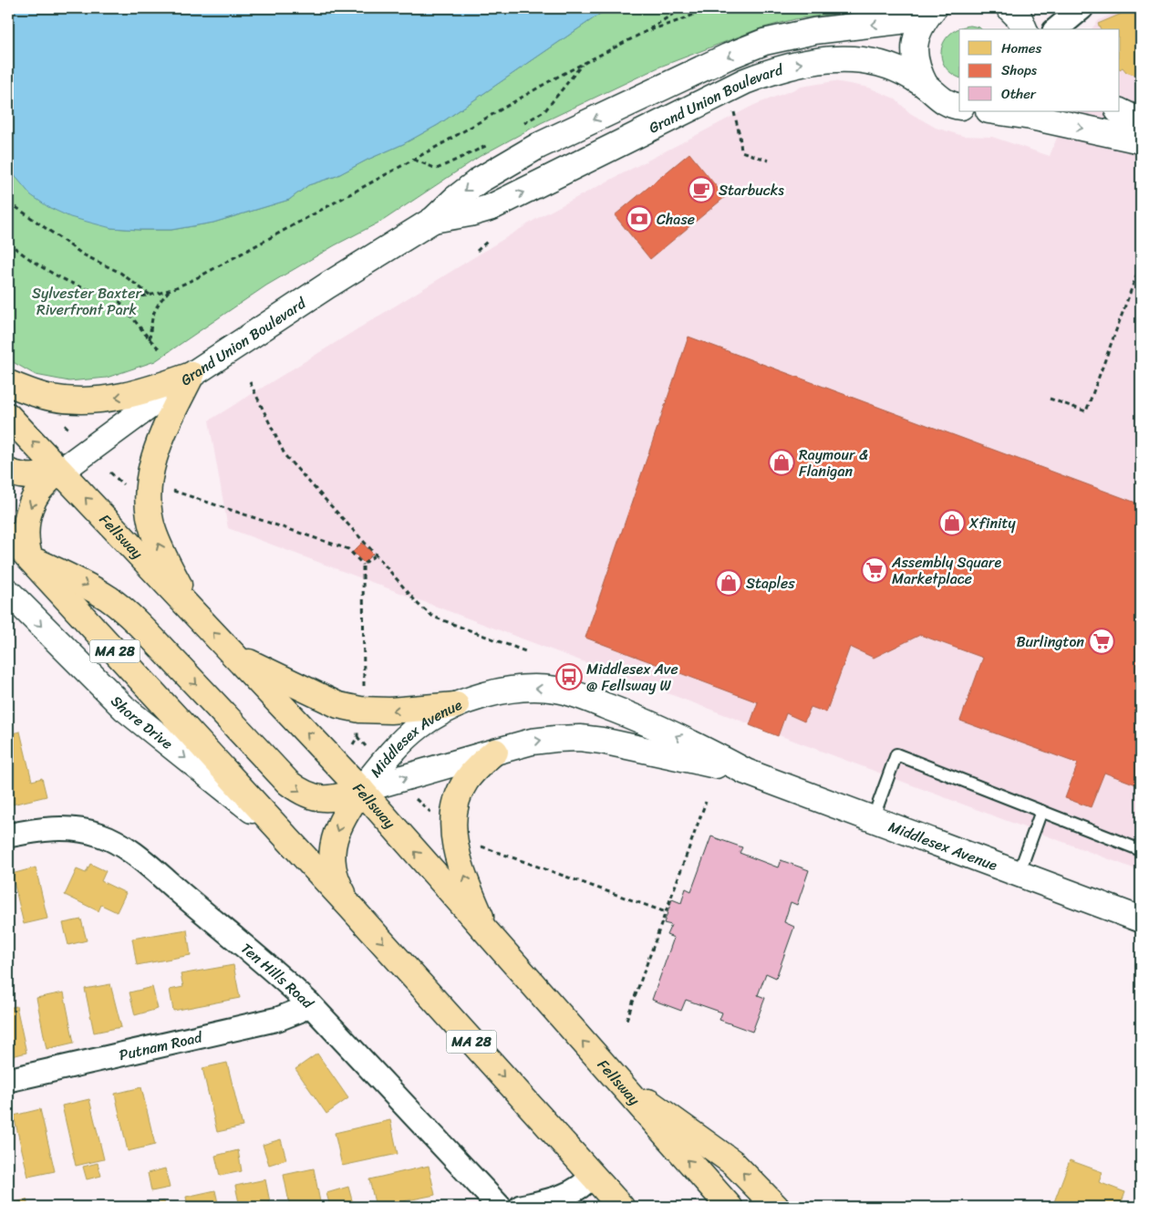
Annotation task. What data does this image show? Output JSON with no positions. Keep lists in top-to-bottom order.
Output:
{
  "streets": {
    "highway": ["Fellsway", "MA 28"],
    "street": [
      "Grand Union Boulevard",
      "Shore Drive",
      "Middlesex Avenue",
      "Ten Hills Road",
      "Putnam Road"
    ]
  },
  "crossings": [
    ["Grand Union Boulevard", "Fellsway"],
    ["Fellsway", "Middlesex Avenue"],
    ["MA 28", "Shore Drive"],
    ["Ten Hills Road", "Putnam Road"]
  ],
  "one_way": ["Shore Drive"],
  "parks": ["Sylvester Baxter Riverfront Park"],
  "places": {
    "cafe": ["Starbucks"],
    "bank": ["Chase"],
    "shop": ["Raymour & Flanigan", "Xfinity", "Staples"],
    "supermarket": ["Assembly Square Marketplace", "Burlington"],
    "bus stop": ["Middlesex Ave @ Fellsway W"]
  },
  "legend": ["Homes", "Shops", "Other"]
}
